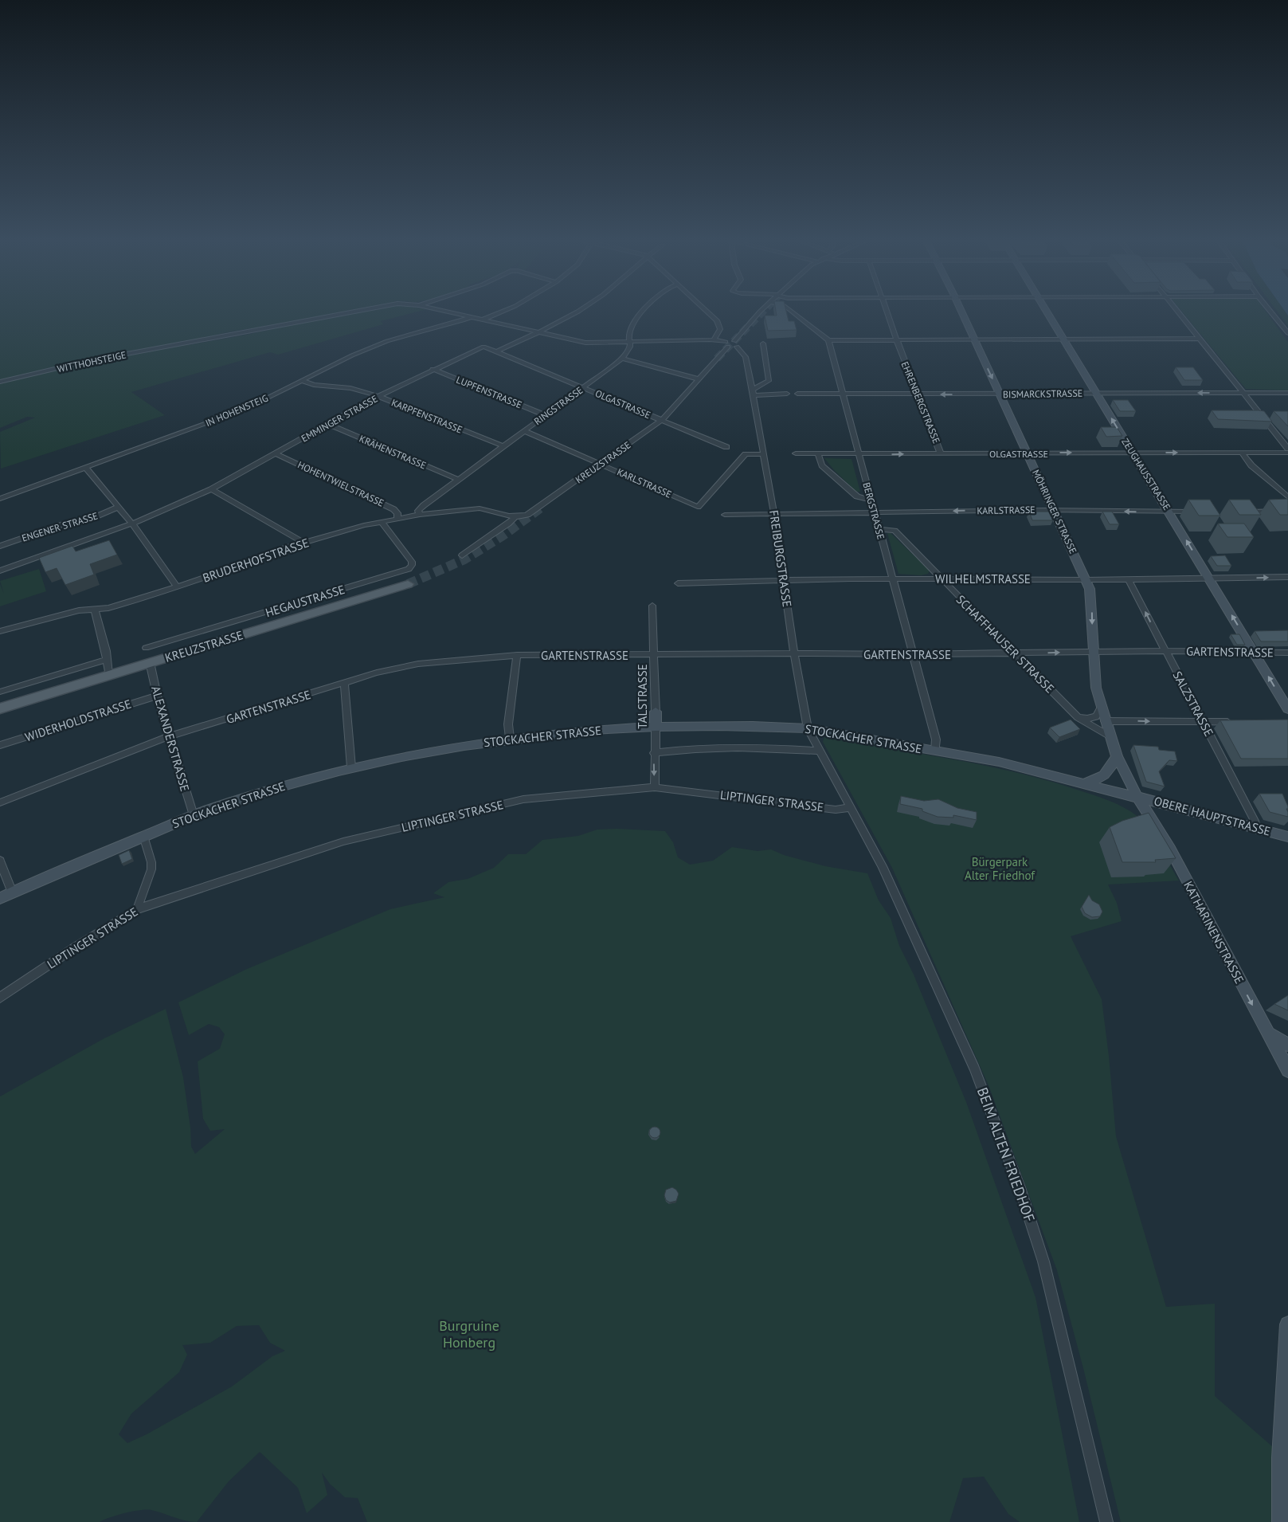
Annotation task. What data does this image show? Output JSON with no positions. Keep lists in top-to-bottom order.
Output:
{
  "streets": {
    "main road": ["KREUZSTRASSE"],
    "street": [
      "WITTHOHSTEIGE",
      "LUPFENSTRASSE",
      "BISMARCKSTRASSE",
      "EHRENBERGSTRASSE",
      "OLGASTRASSE",
      "RINGSTRASSE",
      "IN HOHENSTEIG",
      "KARPFENSTRASSE",
      "EMMINGER STRASSE",
      "KRÄHENSTRASSE",
      "ZEUGHAUSSTRASSE",
      "KARLSTRASSE",
      "HOHENTWIELSTRASSE",
      "BERGSTRASSE",
      "MÖHRINGER STRASSE",
      "ENGENER STRASSE",
      "FREIBURGSTRASSE",
      "BRUDERHOFSTRASSE",
      "WILHELMSTRASSE",
      "HEGAUSTRASSE",
      "SCHAFFHAUSER STRASSE",
      "GARTENSTRASSE",
      "TALSTRASSE",
      "SALZSTRASSE",
      "WIDERHOLDSTRASSE",
      "STOCKACHER STRASSE",
      "ALEXANDERSTRASSE",
      "LIPTINGER STRASSE",
      "OBERE HAUPTSTRASSE",
      "KATHARINENSTRASSE",
      "BEIM ALTEN FRIEDHOF"
    ]
  },
  "crossings": [
    ["WITTHOHSTEIGE", "RINGSTRASSE"],
    ["WITTHOHSTEIGE", "IN HOHENSTEIG"],
    ["WITTHOHSTEIGE", "KREUZSTRASSE"],
    ["WITTHOHSTEIGE", "FREIBURGSTRASSE"],
    ["LUPFENSTRASSE", "RINGSTRASSE"],
    ["LUPFENSTRASSE", "EMMINGER STRASSE"],
    ["BISMARCKSTRASSE", "EHRENBERGSTRASSE"],
    ["BISMARCKSTRASSE", "ZEUGHAUSSTRASSE"],
    ["BISMARCKSTRASSE", "BERGSTRASSE"],
    ["BISMARCKSTRASSE", "MÖHRINGER STRASSE"],
    ["EHRENBERGSTRASSE", "OLGASTRASSE"],
    ["OLGASTRASSE", "RINGSTRASSE"],
    ["OLGASTRASSE", "EMMINGER STRASSE"],
    ["OLGASTRASSE", "KREUZSTRASSE"],
    ["OLGASTRASSE", "ZEUGHAUSSTRASSE"],
    ["OLGASTRASSE", "BERGSTRASSE"],
    ["OLGASTRASSE", "MÖHRINGER STRASSE"],
    ["RINGSTRASSE", "KARPFENSTRASSE"],
    ["RINGSTRASSE", "KRÄHENSTRASSE"],
    ["RINGSTRASSE", "KARLSTRASSE"],
    ["RINGSTRASSE", "BRUDERHOFSTRASSE"],
    ["IN HOHENSTEIG", "KARPFENSTRASSE"],
    ["KARPFENSTRASSE", "EMMINGER STRASSE"],
    ["EMMINGER STRASSE", "KRÄHENSTRASSE"],
    ["EMMINGER STRASSE", "HOHENTWIELSTRASSE"],
    ["KREUZSTRASSE", "KARLSTRASSE"],
    ["KREUZSTRASSE", "BRUDERHOFSTRASSE"],
    ["KREUZSTRASSE", "ALEXANDERSTRASSE"],
    ["ZEUGHAUSSTRASSE", "KARLSTRASSE"],
    ["ZEUGHAUSSTRASSE", "WILHELMSTRASSE"],
    ["ZEUGHAUSSTRASSE", "GARTENSTRASSE"],
    ["KARLSTRASSE", "BERGSTRASSE"],
    ["KARLSTRASSE", "MÖHRINGER STRASSE"],
    ["KARLSTRASSE", "FREIBURGSTRASSE"],
    ["HOHENTWIELSTRASSE", "BRUDERHOFSTRASSE"],
    ["BERGSTRASSE", "WILHELMSTRASSE"],
    ["BERGSTRASSE", "SCHAFFHAUSER STRASSE"],
    ["BERGSTRASSE", "GARTENSTRASSE"],
    ["BERGSTRASSE", "STOCKACHER STRASSE"],
    ["MÖHRINGER STRASSE", "WILHELMSTRASSE"],
    ["MÖHRINGER STRASSE", "SCHAFFHAUSER STRASSE"],
    ["MÖHRINGER STRASSE", "GARTENSTRASSE"],
    ["MÖHRINGER STRASSE", "STOCKACHER STRASSE"],
    ["MÖHRINGER STRASSE", "OBERE HAUPTSTRASSE"],
    ["MÖHRINGER STRASSE", "KATHARINENSTRASSE"],
    ["FREIBURGSTRASSE", "WILHELMSTRASSE"],
    ["FREIBURGSTRASSE", "GARTENSTRASSE"],
    ["FREIBURGSTRASSE", "STOCKACHER STRASSE"],
    ["BRUDERHOFSTRASSE", "HEGAUSTRASSE"],
    ["WILHELMSTRASSE", "SCHAFFHAUSER STRASSE"],
    ["WILHELMSTRASSE", "SALZSTRASSE"],
    ["SCHAFFHAUSER STRASSE", "GARTENSTRASSE"],
    ["GARTENSTRASSE", "TALSTRASSE"],
    ["GARTENSTRASSE", "SALZSTRASSE"],
    ["GARTENSTRASSE", "ALEXANDERSTRASSE"],
    ["TALSTRASSE", "STOCKACHER STRASSE"],
    ["TALSTRASSE", "LIPTINGER STRASSE"],
    ["SALZSTRASSE", "OBERE HAUPTSTRASSE"],
    ["WIDERHOLDSTRASSE", "ALEXANDERSTRASSE"],
    ["STOCKACHER STRASSE", "ALEXANDERSTRASSE"],
    ["STOCKACHER STRASSE", "OBERE HAUPTSTRASSE"],
    ["STOCKACHER STRASSE", "KATHARINENSTRASSE"],
    ["LIPTINGER STRASSE", "BEIM ALTEN FRIEDHOF"],
    ["OBERE HAUPTSTRASSE", "KATHARINENSTRASSE"]
  ],
  "one_way": [
    "OLGASTRASSE",
    "ZEUGHAUSSTRASSE",
    "KARLSTRASSE",
    "KATHARINENSTRASSE"
  ],
  "parks": ["Bürgerpark Alter Friedhof", "Burgruine Honberg"]
}
